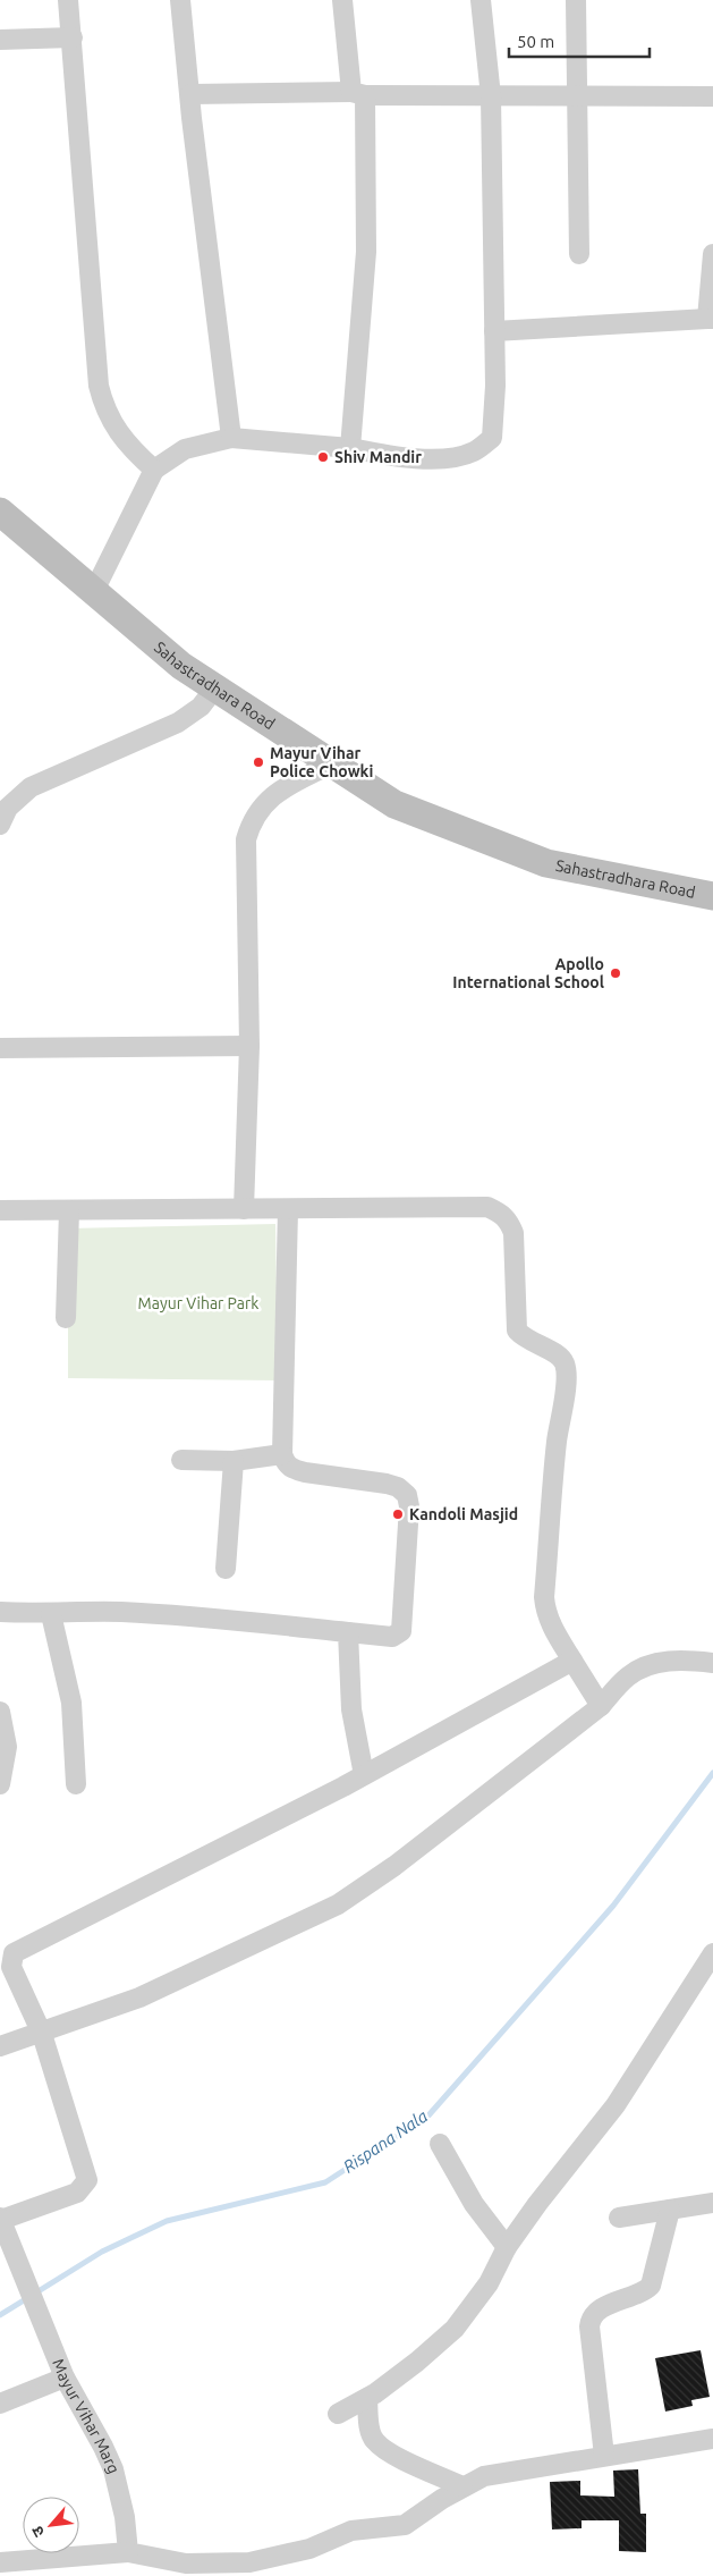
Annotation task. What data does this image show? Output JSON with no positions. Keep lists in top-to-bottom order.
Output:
{
  "streets": {
    "main road": ["Sahastradhara Road"],
    "street": ["Mayur Vihar Marg"]
  },
  "water": ["Rispana Nala"],
  "parks": ["Mayur Vihar Park"],
  "places": [
    "Shiv Mandir",
    "Mayur Vihar Police Chowki",
    "Apollo International School",
    "Kandoli Masjid"
  ],
  "scale_bar": "50 m",
  "north": "bottom left"
}
